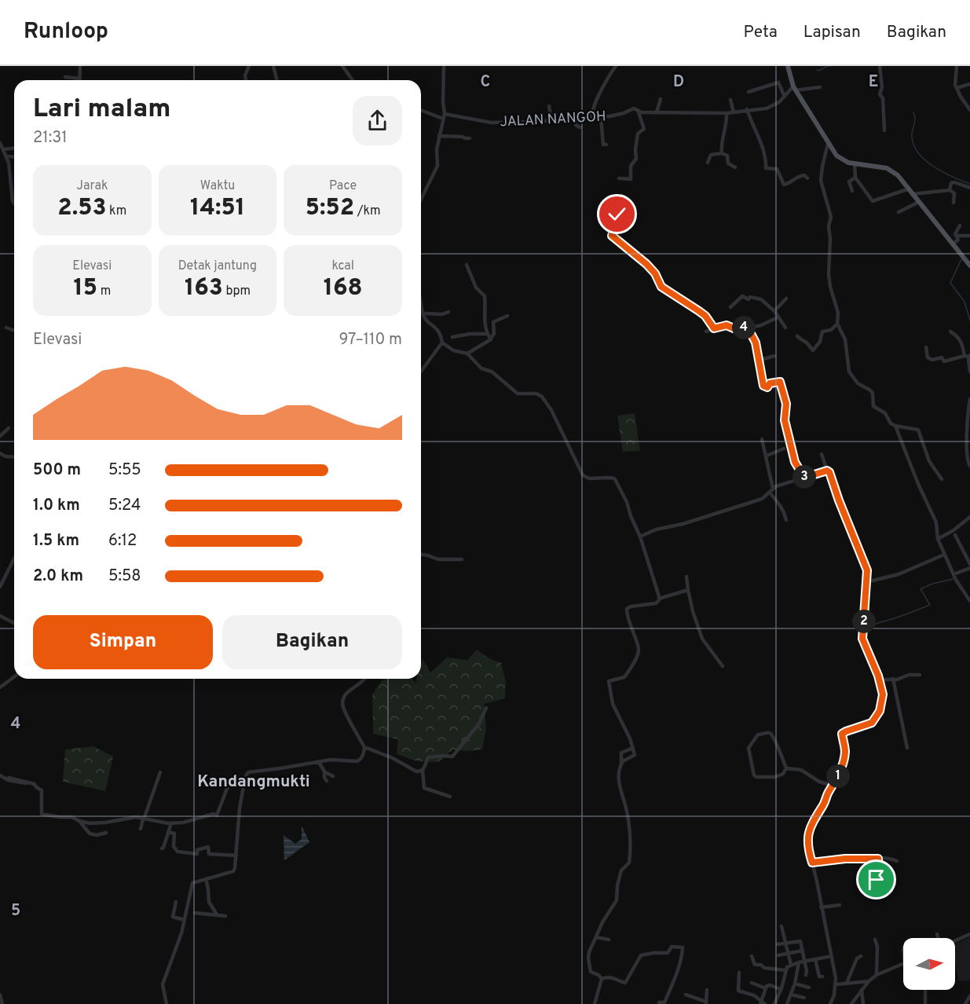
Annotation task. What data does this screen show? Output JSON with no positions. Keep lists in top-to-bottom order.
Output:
{
  "streets": {
    "street": ["JALAN NANGOH"]
  },
  "districts": ["Kandangmukti"],
  "north": "right",
  "page": {
    "header": "Runloop",
    "nav": ["Peta", "Lapisan", "Bagikan"],
    "heading": ["Lari malam", "21:31"],
    "stats": [
      ["Jarak", "2.53 km"],
      ["Waktu", "14:51"],
      ["Pace", "5:52 /km"],
      ["Elevasi", "15 m"],
      ["Detak jantung", "163 bpm"],
      ["kcal", "168"]
    ],
    "pins": [
      "4",
      "3",
      "2",
      "1"
    ],
    "chart": ["Elevasi", "97–110 m"],
    "list": [
      {
        "name": "500 m",
        "note": "5:55"
      },
      {
        "name": "1.0 km",
        "note": "5:24"
      },
      {
        "name": "1.5 km",
        "note": "6:12"
      },
      {
        "name": "2.0 km",
        "note": "5:58"
      }
    ],
    "buttons": ["Simpan", "Bagikan"]
  },
  "grid": {
    "columns": ["C", "D", "E"],
    "rows": ["4", "5"]
  }
}
